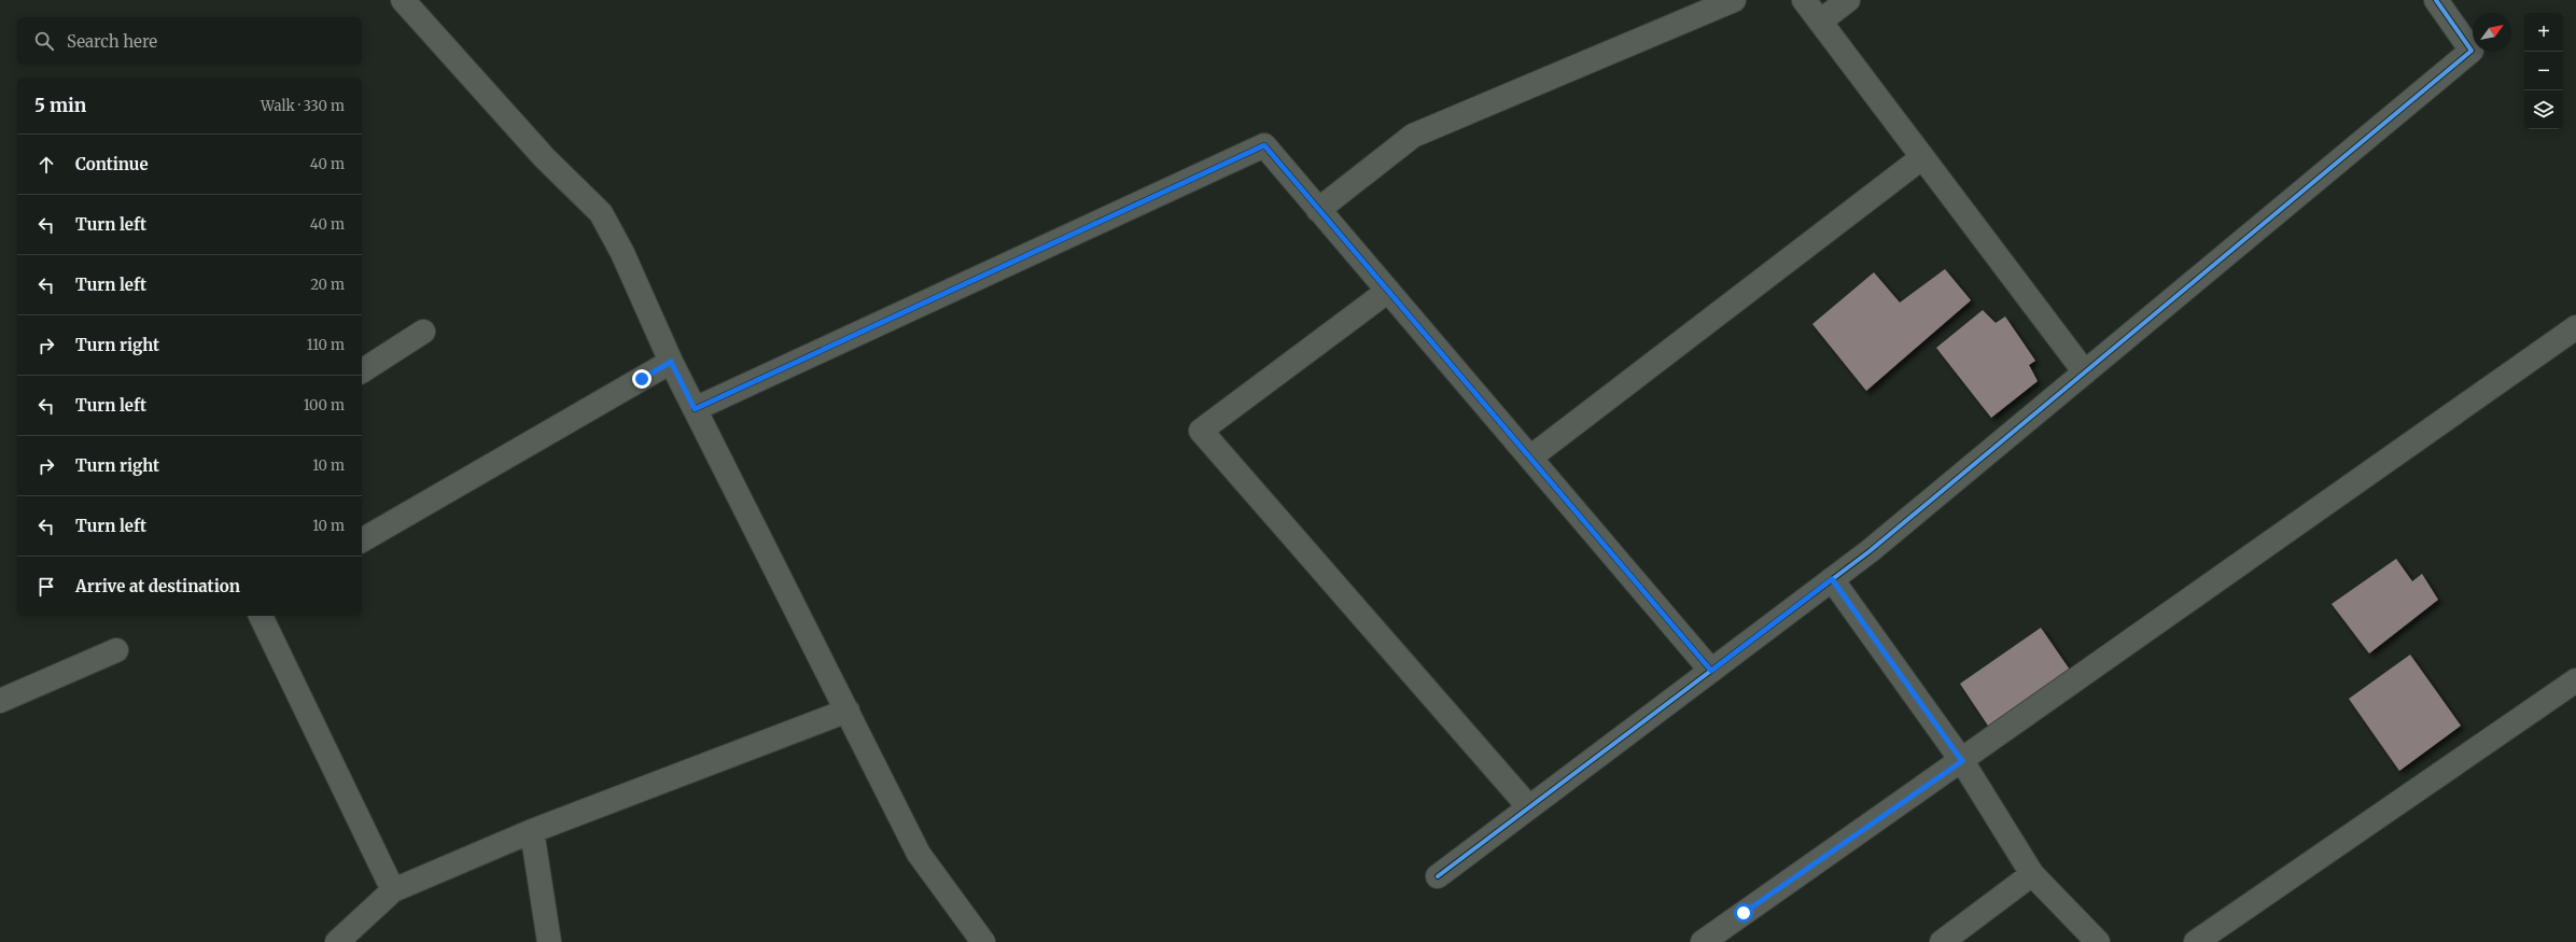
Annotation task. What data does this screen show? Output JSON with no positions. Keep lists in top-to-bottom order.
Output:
{
  "north": "top right",
  "page": {
    "map_buttons": ["+", "−"],
    "search": "Search here",
    "heading": ["5 min", "Walk · 330 m"],
    "list": [
      ["Continue", "40 m"],
      ["Turn left", "40 m"],
      ["Turn left", "20 m"],
      ["Turn right", "110 m"],
      ["Turn left", "100 m"],
      ["Turn right", "10 m"],
      ["Turn left", "10 m"],
      "Arrive at destination"
    ]
  }
}
